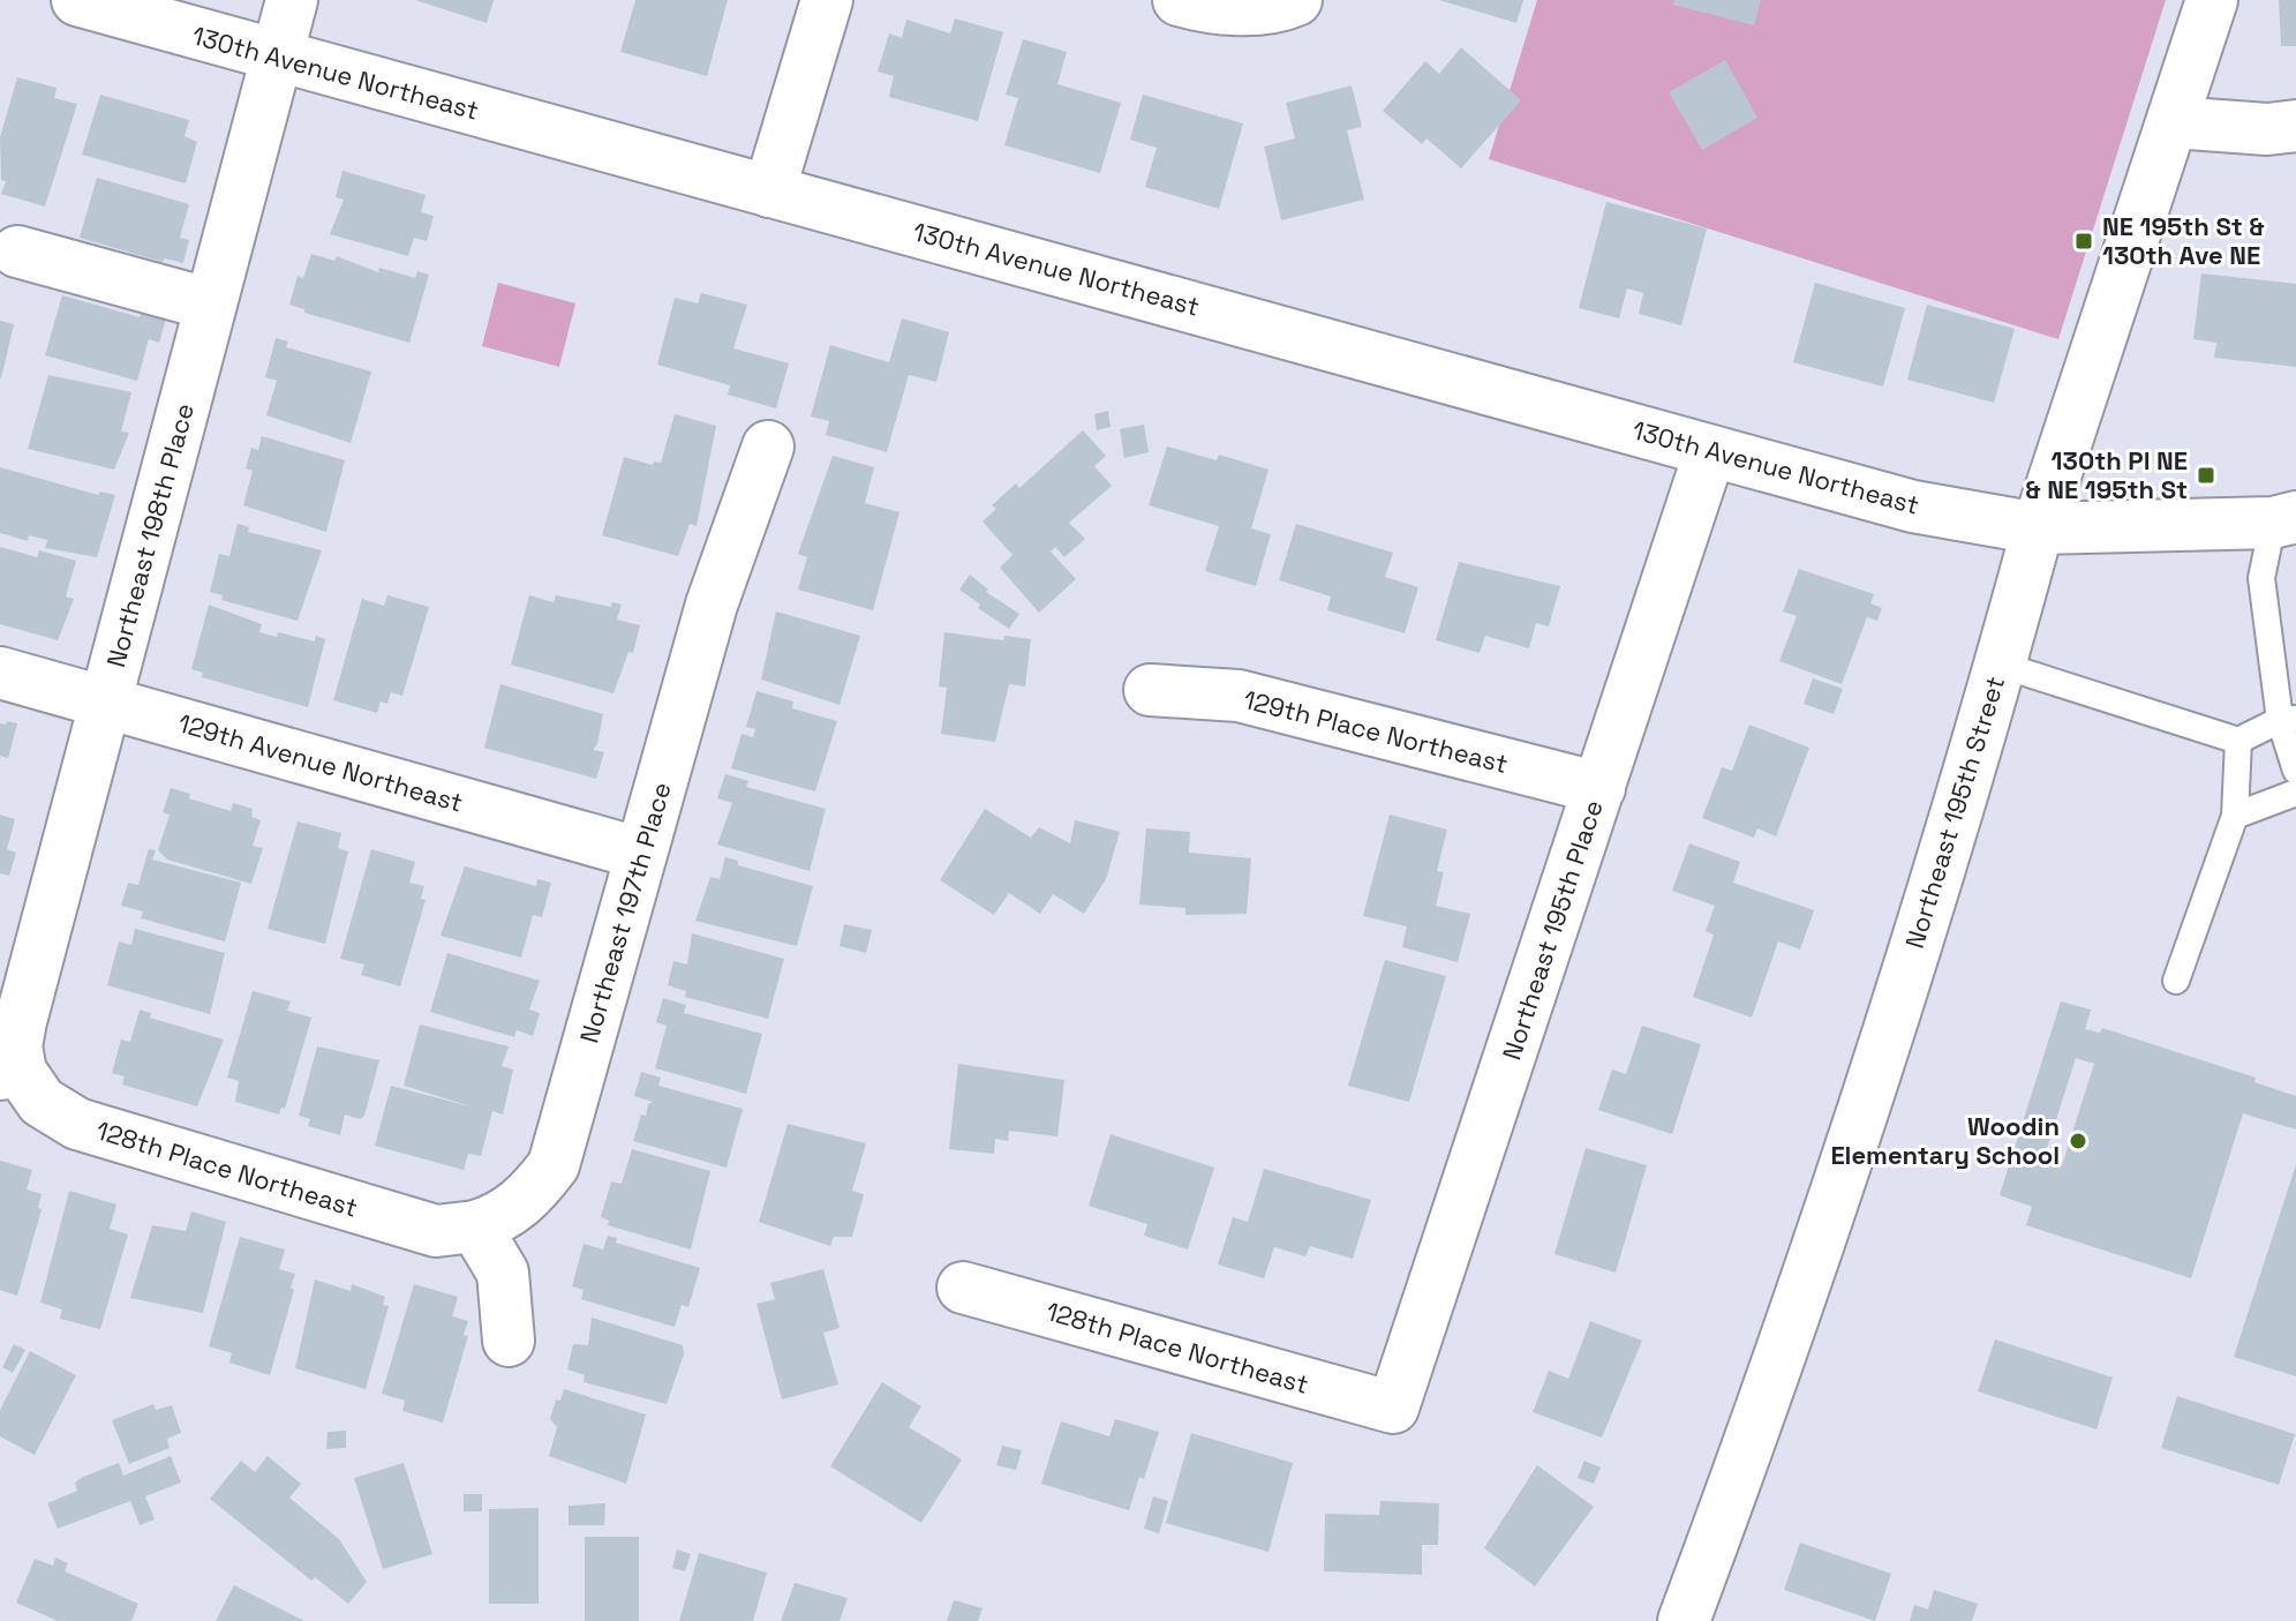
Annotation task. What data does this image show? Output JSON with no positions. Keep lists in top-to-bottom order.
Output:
{
  "streets": {
    "street": [
      "130th Avenue Northeast",
      "Northeast 198th Place",
      "129th Place Northeast",
      "129th Avenue Northeast",
      "Northeast 195th Street",
      "Northeast 197th Place",
      "Northeast 195th Place",
      "128th Place Northeast"
    ]
  },
  "crossings": [
    ["130th Avenue Northeast", "Northeast 198th Place"],
    ["130th Avenue Northeast", "Northeast 195th Street"],
    ["130th Avenue Northeast", "Northeast 195th Place"],
    ["Northeast 198th Place", "129th Avenue Northeast"],
    ["Northeast 198th Place", "128th Place Northeast"],
    ["129th Place Northeast", "Northeast 195th Place"],
    ["129th Avenue Northeast", "Northeast 197th Place"],
    ["Northeast 197th Place", "128th Place Northeast"],
    ["Northeast 195th Place", "128th Place Northeast"]
  ],
  "places": {
    "transit": ["NE 195th St & 130th Ave NE", "130th Pl NE & NE 195th St"],
    "other": ["Woodin Elementary School"]
  }
}
